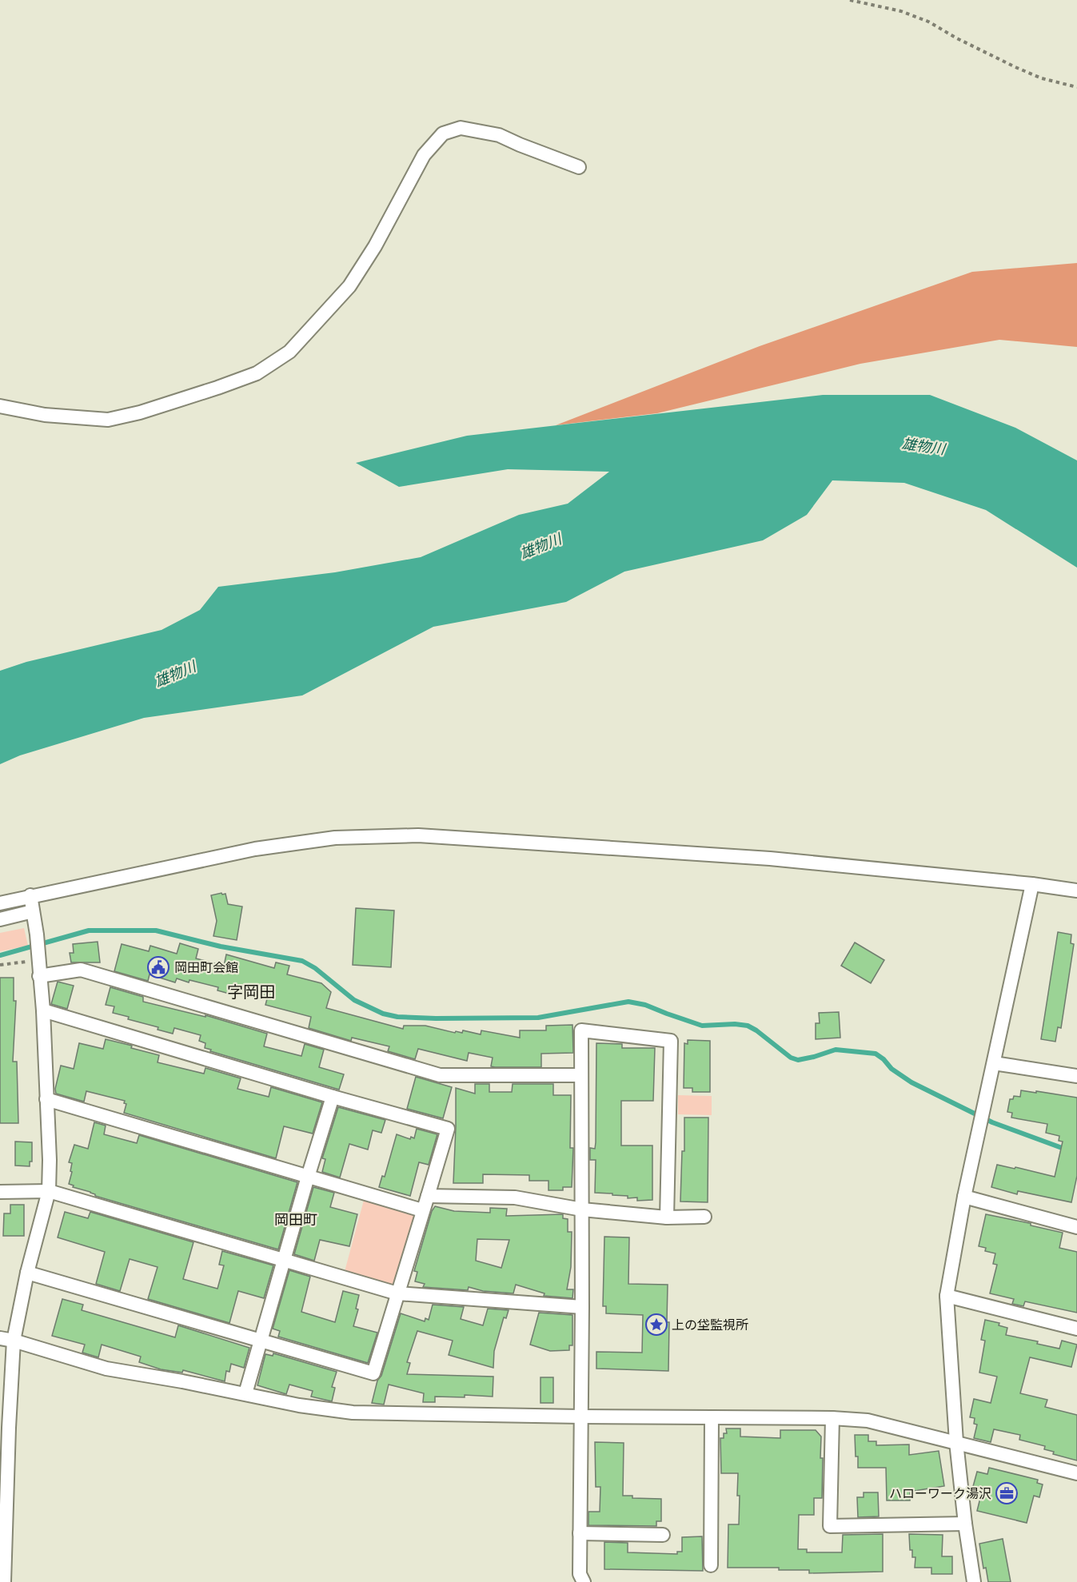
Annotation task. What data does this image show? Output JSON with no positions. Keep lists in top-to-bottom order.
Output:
{
  "districts": ["字岡田", "岡田町"],
  "water": ["雄物川"],
  "places": {
    "public building": ["岡田町会館"],
    "place": ["上の垈監視所"],
    "office": ["ハローワーク湯沢"]
  }
}
